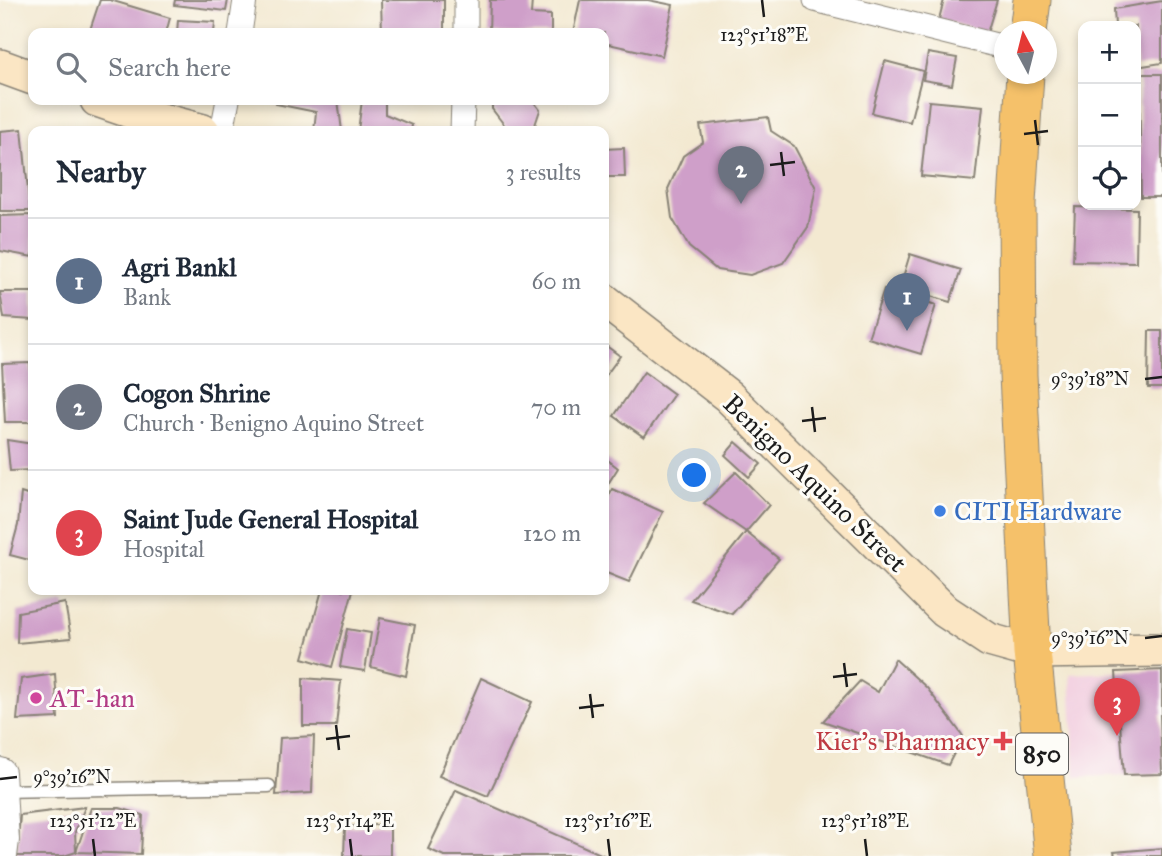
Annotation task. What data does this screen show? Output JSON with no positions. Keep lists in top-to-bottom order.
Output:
{
  "streets": {
    "main road": ["Benigno Aquino Street", "850"]
  },
  "crossings": [
    ["Benigno Aquino Street", "850"]
  ],
  "places": {
    "other": ["CITI Hardware", "AT-han"],
    "health": ["Kier's Pharmacy"]
  },
  "north": "top",
  "page": {
    "map_buttons": ["+", "−"],
    "search": "Search here",
    "heading": ["Nearby", "3 results"],
    "pins": ["2", "1", "3"],
    "list": [
      {
        "mark": "1",
        "name": "Agri Bankl",
        "note": "Bank",
        "value": "60 m"
      },
      {
        "mark": "2",
        "name": "Cogon Shrine",
        "note": "Church · Benigno Aquino Street",
        "value": "70 m"
      },
      {
        "mark": "3",
        "name": "Saint Jude General Hospital",
        "note": "Hospital",
        "value": "120 m"
      }
    ]
  },
  "coordinates": [
    "123°51'18\"E",
    "9°39'18\"N",
    "9°39'16\"N",
    "123°51'12\"E",
    "123°51'14\"E",
    "123°51'16\"E"
  ]
}
